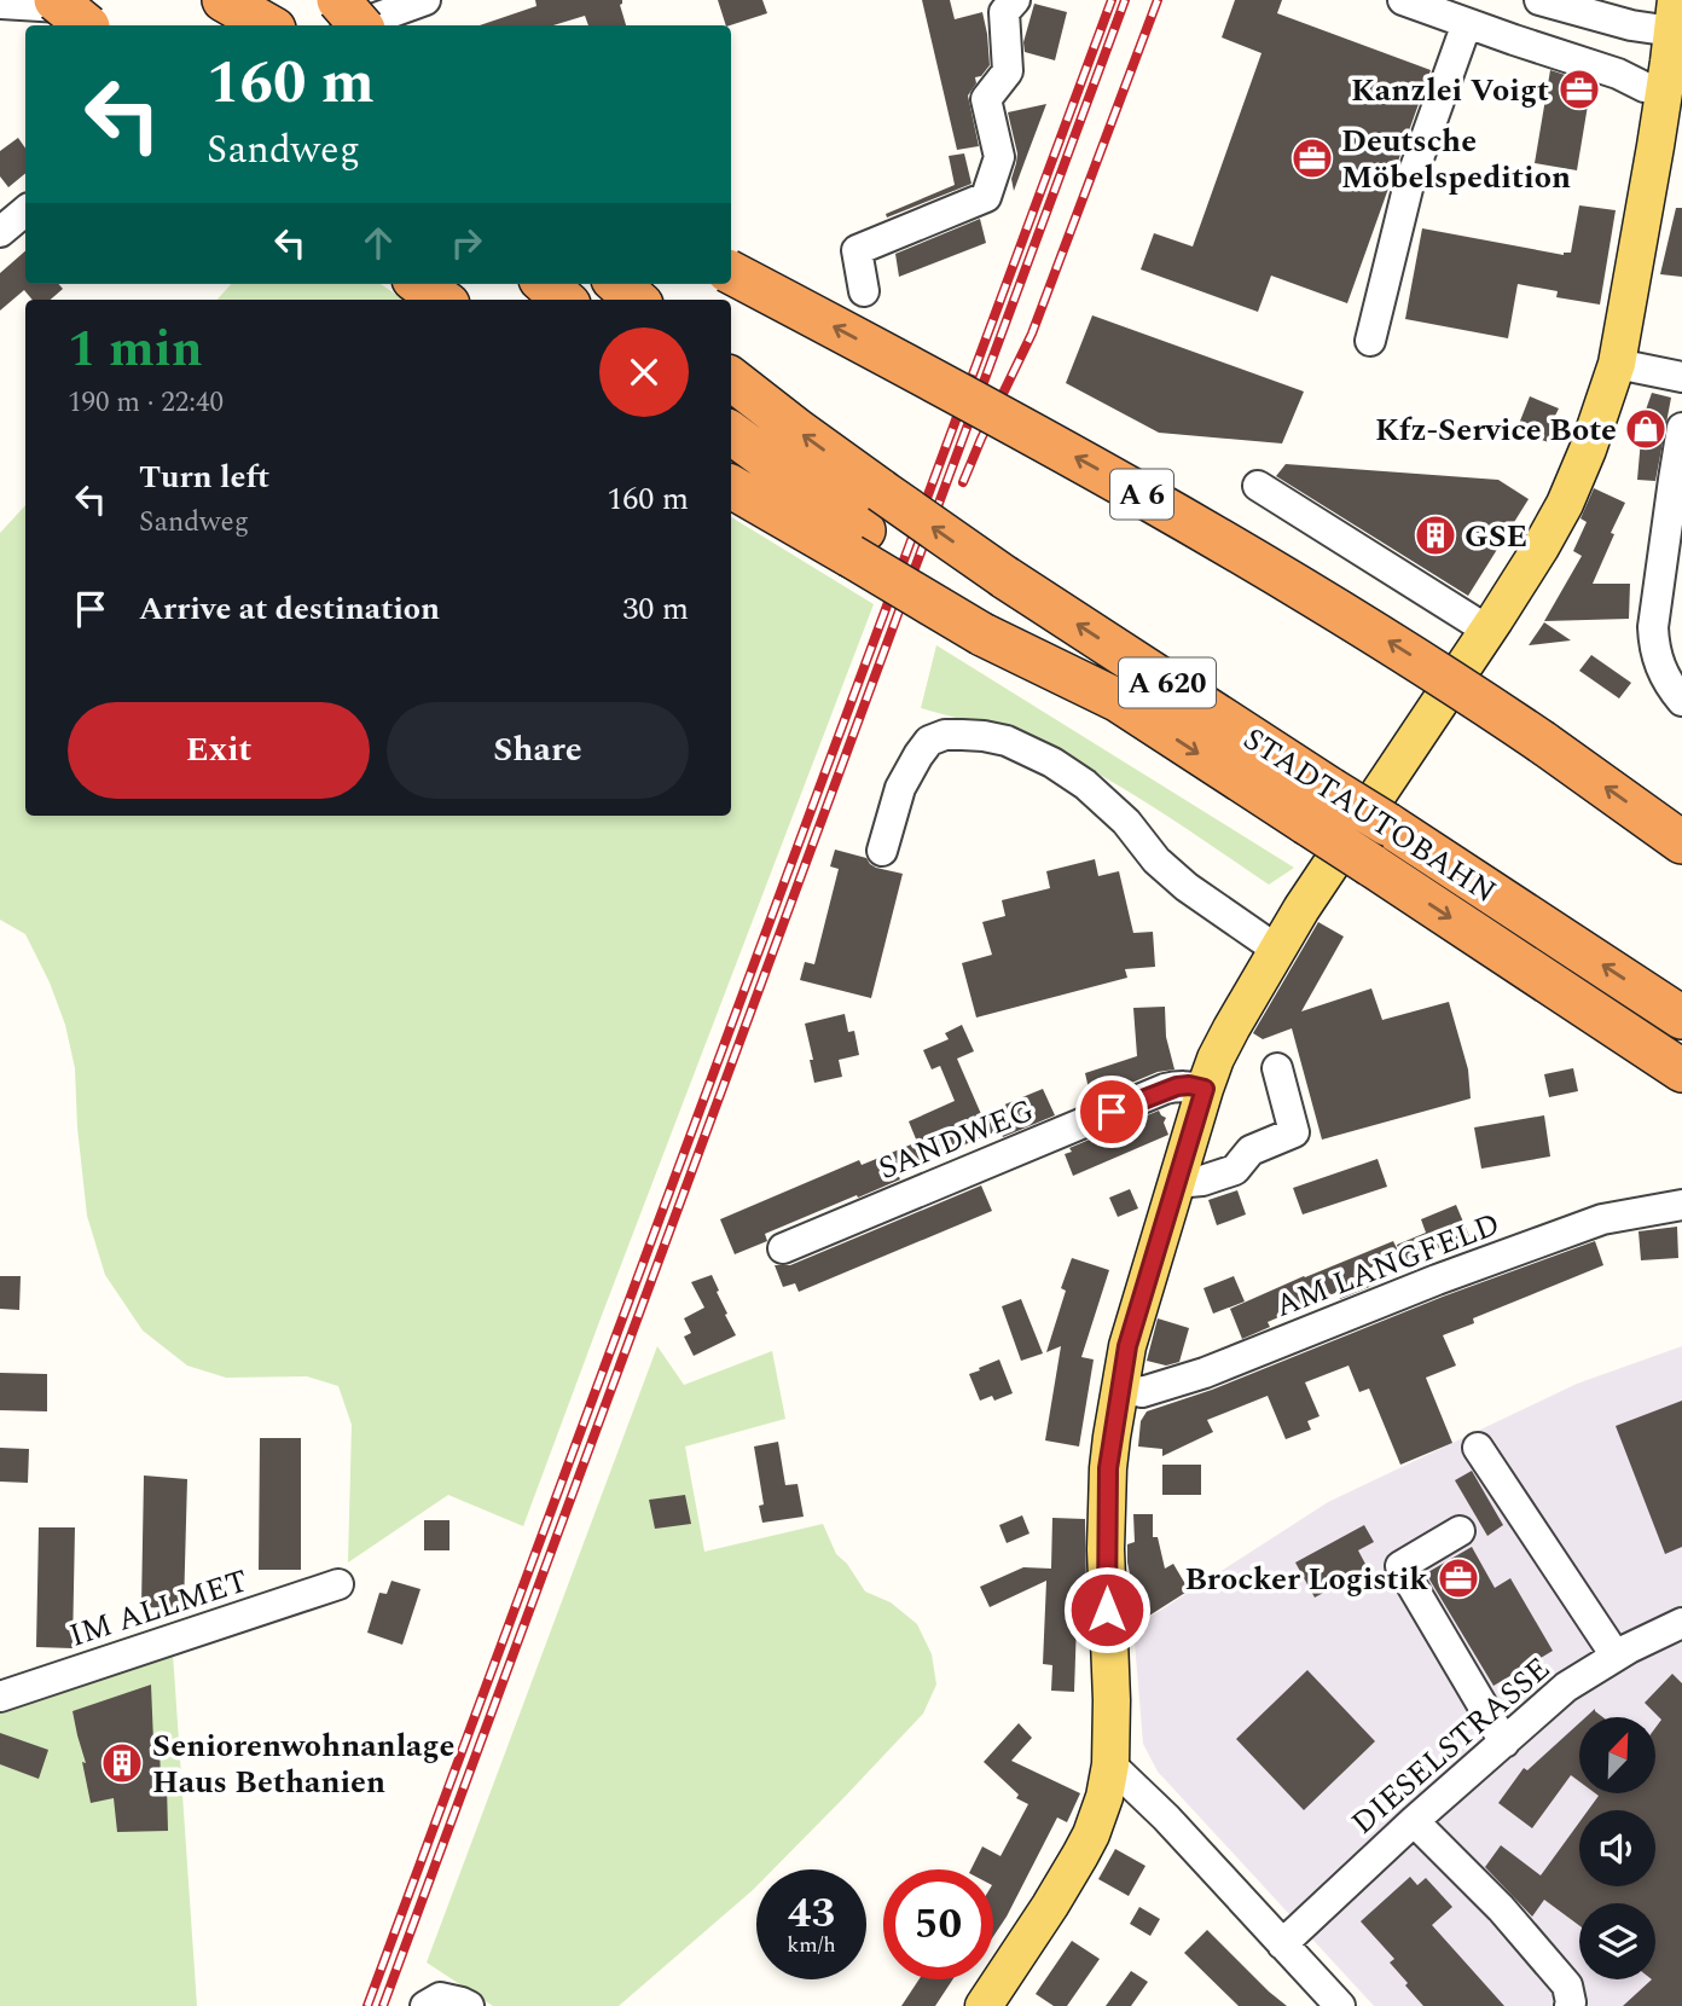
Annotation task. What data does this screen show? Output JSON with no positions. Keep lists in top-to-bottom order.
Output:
{
  "streets": {
    "highway": ["A 6", "A 620", "STADTAUTOBAHN"],
    "street": [
      "SANDWEG",
      "AM LANGFELD",
      "IM ALLMET",
      "DIESELSTRASSE"
    ]
  },
  "places": {
    "office": ["Kanzlei Voigt", "Deutsche Möbelspedition", "Brocker Logistik"],
    "shop": ["Kfz-Service Bote"],
    "building": ["GSE", "Seniorenwohnanlage Haus Bethanien"]
  },
  "north": "top right",
  "page": {
    "turn": ["160 m", "Sandweg"],
    "heading": ["1 min", "190 m · 22:40"],
    "list": [
      {
        "name": "Turn left",
        "note": "Sandweg",
        "value": "160 m"
      },
      {
        "name": "Arrive at destination",
        "value": "30 m"
      }
    ],
    "buttons": ["Exit", "Share"],
    "speed": "43 km/h",
    "limit": "50"
  }
}
